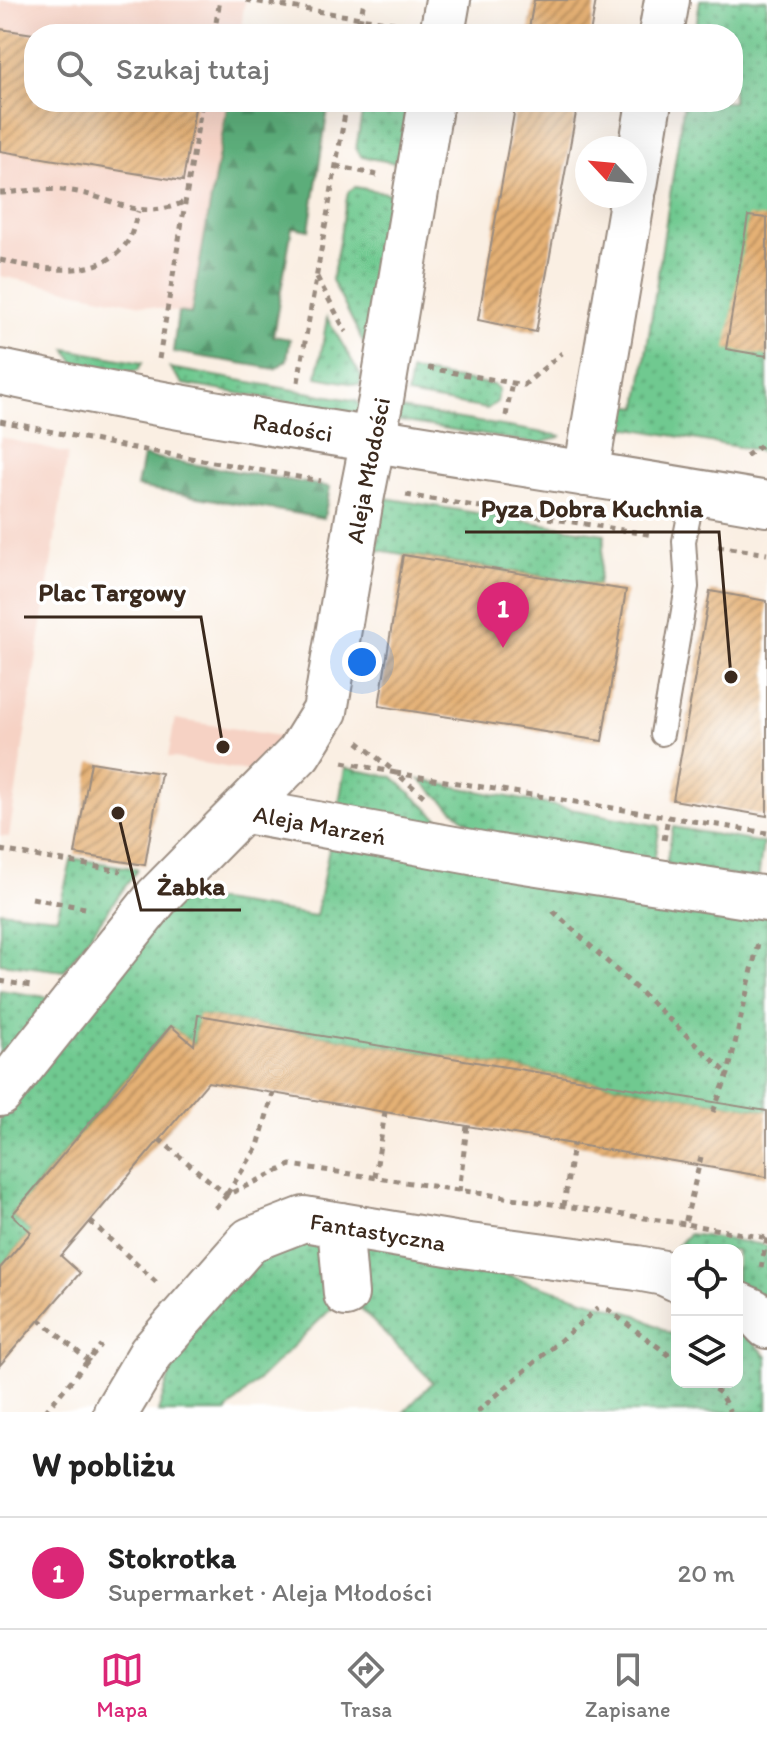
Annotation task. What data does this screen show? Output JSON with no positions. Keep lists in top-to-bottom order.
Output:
{
  "streets": {
    "street": [
      "Radości",
      "Aleja Młodości",
      "Aleja Marzeń",
      "Fantastyczna"
    ]
  },
  "crossings": [
    ["Radości", "Aleja Młodości"],
    ["Aleja Młodości", "Aleja Marzeń"]
  ],
  "places": ["Pyza Dobra Kuchnia", "Plac Targowy", "Żabka"],
  "north": "top left",
  "page": {
    "search": "Szukaj tutaj",
    "pins": "1",
    "heading": "W pobliżu",
    "list": [
      {
        "mark": "1",
        "name": "Stokrotka",
        "note": "Supermarket · Aleja Młodości",
        "value": "20 m"
      }
    ],
    "nav": ["Mapa", "Trasa", "Zapisane"]
  }
}
